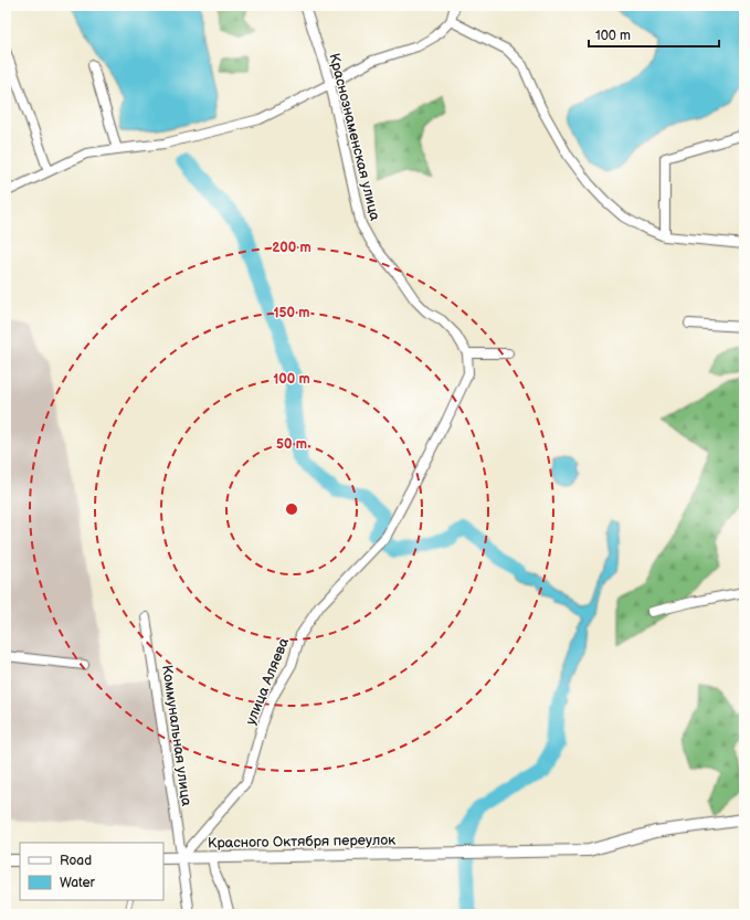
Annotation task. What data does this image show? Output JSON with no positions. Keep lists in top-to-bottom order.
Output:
{
  "streets": {
    "street": [
      "Краснознаменская улица",
      "улица Аляева",
      "Коммунальная улица",
      "Красного Октября переулок"
    ]
  },
  "crossings": [
    ["Краснознаменская улица", "улица Аляева"],
    ["улица Аляева", "Коммунальная улица"],
    ["улица Аляева", "Красного Октября переулок"],
    ["Коммунальная улица", "Красного Октября переулок"]
  ],
  "legend": ["Road", "Water"],
  "scale_bar": "100 m",
  "rings": [
    "200 m",
    "150 m",
    "100 m",
    "50 m"
  ]
}
